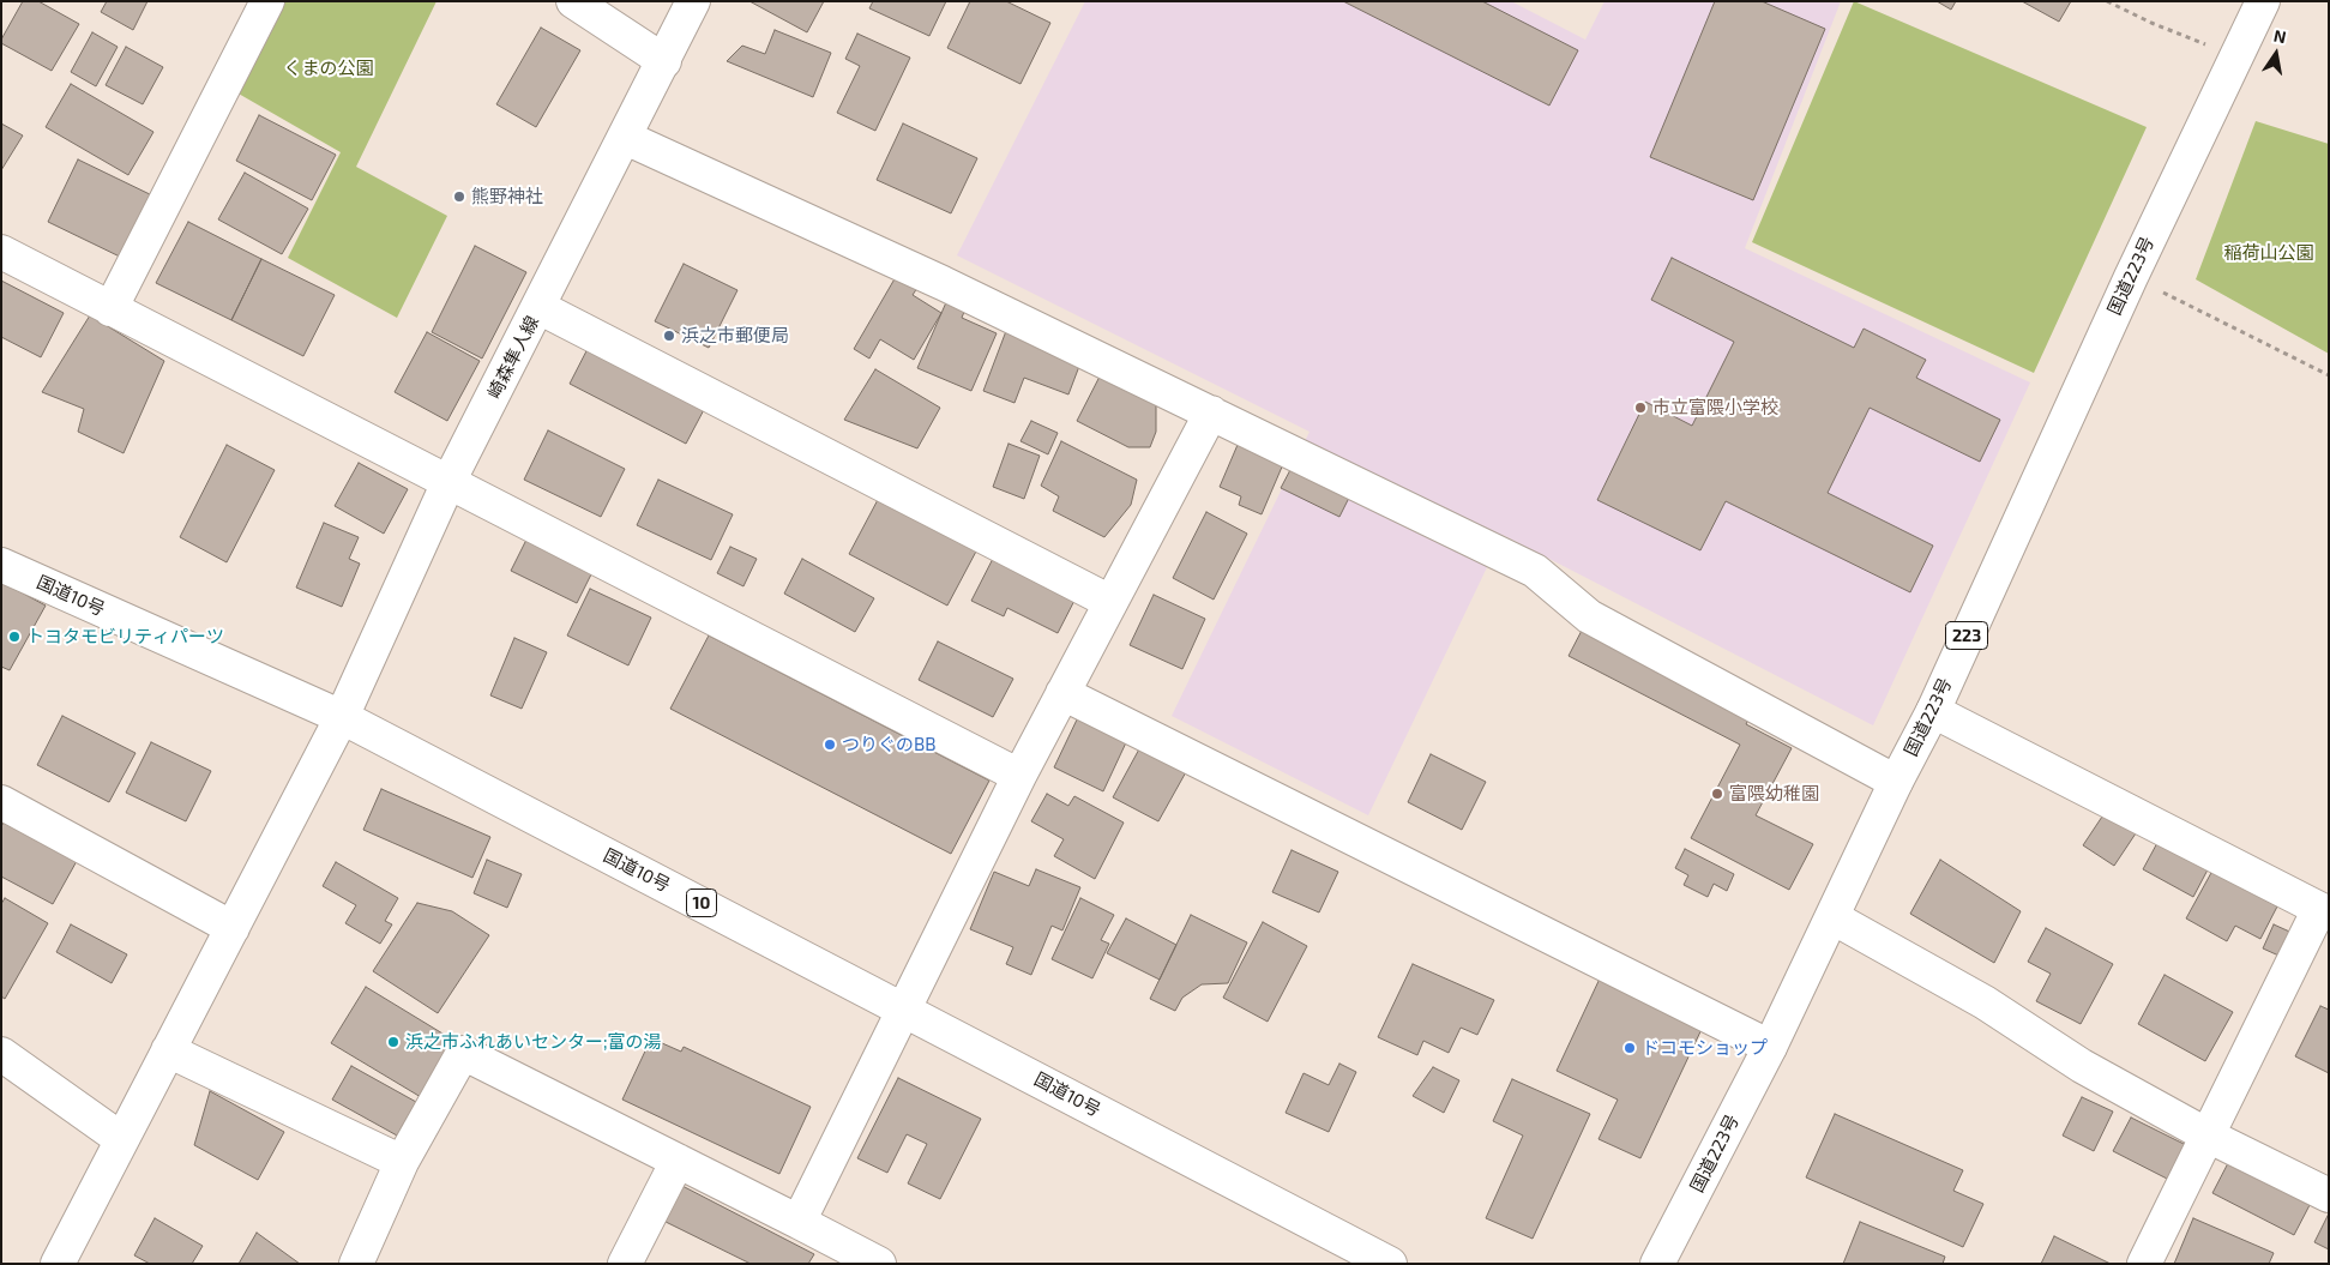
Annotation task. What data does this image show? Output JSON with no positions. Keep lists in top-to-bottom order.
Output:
{
  "streets": {
    "main road": [
      "国道223号",
      "崎森隼人線",
      "国道10号",
      "223",
      "10"
    ]
  },
  "crossings": [
    ["崎森隼人線", "国道10号"]
  ],
  "parks": ["くまの公園", "稲荷山公園"],
  "places": [
    "熊野神社",
    "浜之市郵便局",
    "市立富隈小学校",
    "トヨタモビリティパーツ",
    "つりぐのBB",
    "富隈幼稚園",
    "浜之市ふれあいセンター;富の湯",
    "ドコモショップ"
  ],
  "north": "top"
}
